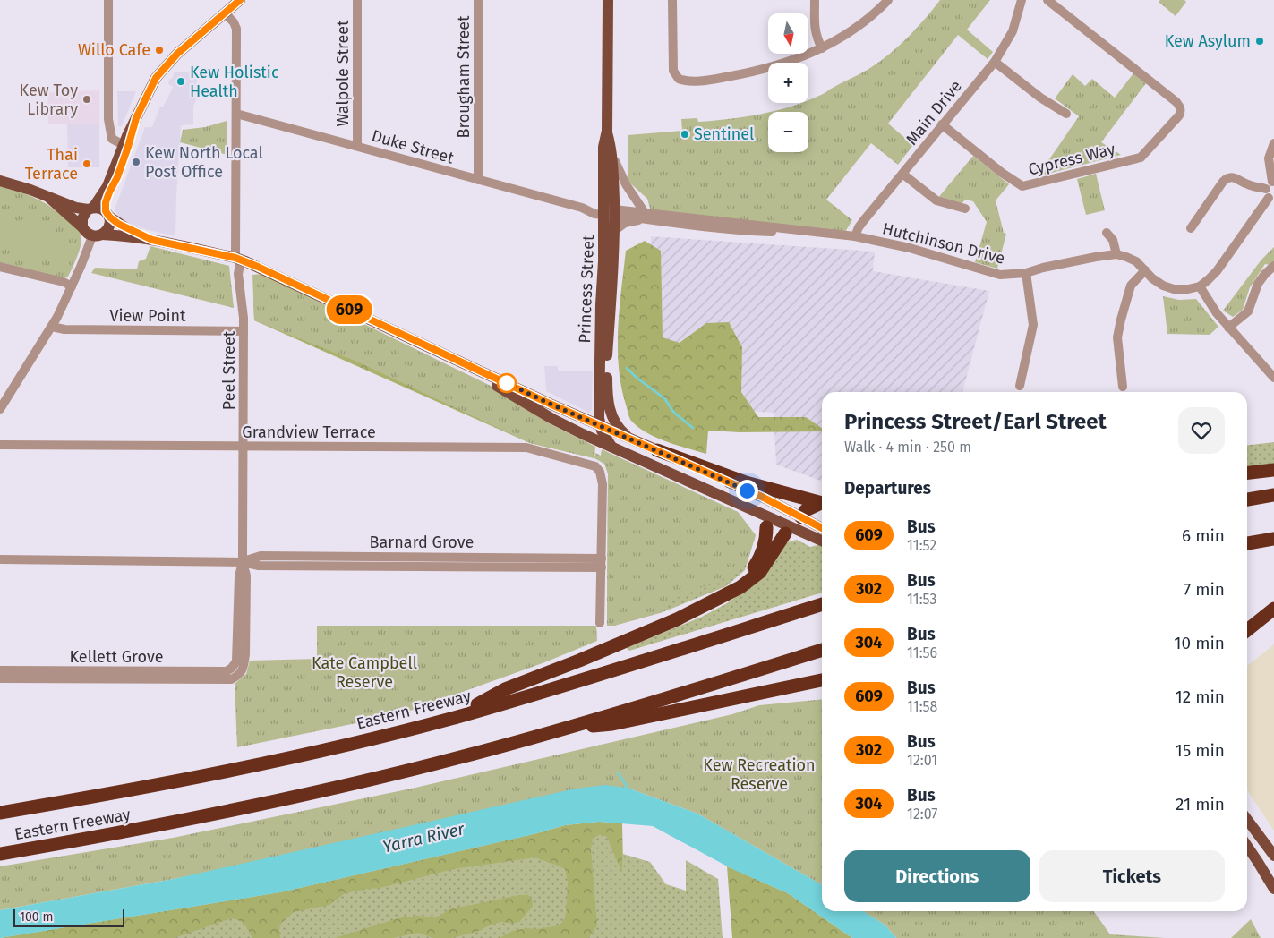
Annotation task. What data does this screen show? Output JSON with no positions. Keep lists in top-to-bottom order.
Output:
{
  "streets": {
    "highway": ["Eastern Freeway"],
    "main road": ["Princess Street"],
    "street": [
      "Walpole Street",
      "Brougham Street",
      "Main Drive",
      "Duke Street",
      "Cypress Way",
      "Hutchinson Drive",
      "View Point",
      "Peel Street",
      "Grandview Terrace",
      "Barnard Grove",
      "Kellett Grove"
    ]
  },
  "crossings": [
    ["Walpole Street", "Duke Street"],
    ["Brougham Street", "Duke Street"],
    ["Main Drive", "Cypress Way"],
    ["Main Drive", "Hutchinson Drive"],
    ["Duke Street", "Hutchinson Drive"],
    ["Duke Street", "Princess Street"],
    ["Duke Street", "Peel Street"],
    ["Hutchinson Drive", "Princess Street"],
    ["View Point", "Peel Street"],
    ["Peel Street", "Grandview Terrace"],
    ["Peel Street", "Barnard Grove"],
    ["Peel Street", "Kellett Grove"],
    ["Grandview Terrace", "Barnard Grove"]
  ],
  "water": ["Yarra River"],
  "parks": ["Kate Campbell Reserve", "Kew Recreation Reserve"],
  "places": [
    "Kew Asylum",
    "Willo Cafe",
    "Kew Holistic Health",
    "Kew Toy Library",
    "Sentinel",
    "Kew North Local Post Office",
    "Thai Terrace"
  ],
  "lines": ["bus line 609"],
  "scale_bar": "100 m",
  "north": "bottom",
  "page": {
    "on_map": "609",
    "map_buttons": ["+", "−"],
    "heading": [
      ["Princess Street/Earl Street", "Walk · 4 min · 250 m"],
      "Departures"
    ],
    "list": [
      {
        "mark": "609",
        "name": "Bus",
        "note": "11:52",
        "value": "6 min"
      },
      {
        "mark": "302",
        "name": "Bus",
        "note": "11:53",
        "value": "7 min"
      },
      {
        "mark": "304",
        "name": "Bus",
        "note": "11:56",
        "value": "10 min"
      },
      {
        "mark": "609",
        "name": "Bus",
        "note": "11:58",
        "value": "12 min"
      },
      {
        "mark": "302",
        "name": "Bus",
        "note": "12:01",
        "value": "15 min"
      },
      {
        "mark": "304",
        "name": "Bus",
        "note": "12:07",
        "value": "21 min"
      }
    ],
    "buttons": ["Directions", "Tickets"],
    "scale": "100 m"
  }
}
